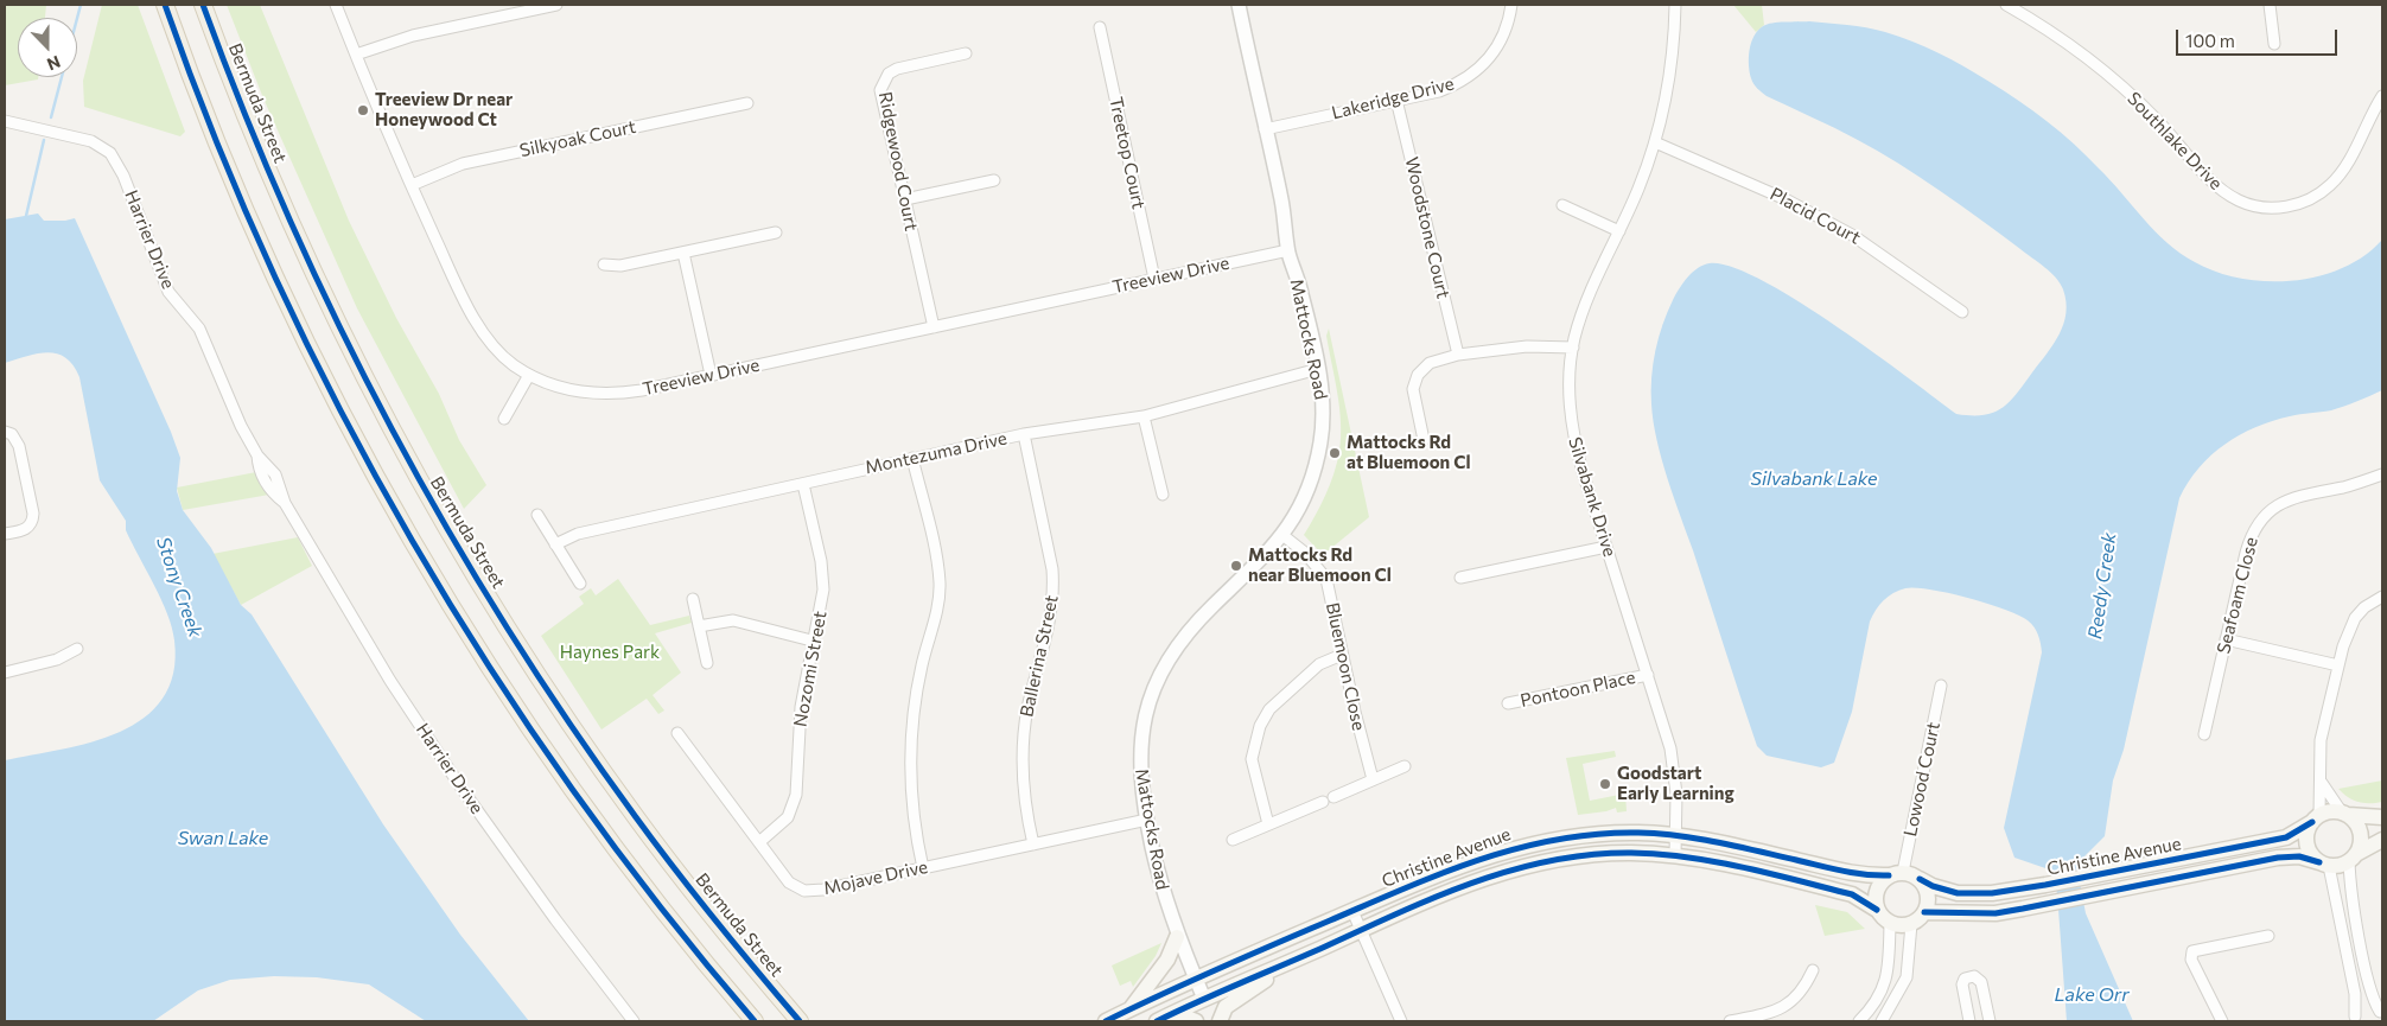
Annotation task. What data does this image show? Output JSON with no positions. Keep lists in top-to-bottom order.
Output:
{
  "streets": {
    "main road": ["Bermuda Street", "Christine Avenue"],
    "street": [
      "Lakeridge Drive",
      "Silkyoak Court",
      "Southlake Drive",
      "Treetop Court",
      "Ridgewood Court",
      "Placid Court",
      "Woodstone Court",
      "Harrier Drive",
      "Treeview Drive",
      "Mattocks Road",
      "Montezuma Drive",
      "Silvabank Drive",
      "Seafoam Close",
      "Ballerina Street",
      "Bluemoon Close",
      "Nozomi Street",
      "Pontoon Place",
      "Lowood Court",
      "Mojave Drive"
    ]
  },
  "crossings": [
    ["Lakeridge Drive", "Woodstone Court"],
    ["Lakeridge Drive", "Mattocks Road"],
    ["Silkyoak Court", "Treeview Drive"],
    ["Treetop Court", "Treeview Drive"],
    ["Ridgewood Court", "Treeview Drive"],
    ["Placid Court", "Silvabank Drive"],
    ["Treeview Drive", "Mattocks Road"],
    ["Mattocks Road", "Montezuma Drive"],
    ["Mattocks Road", "Bluemoon Close"],
    ["Mattocks Road", "Mojave Drive"],
    ["Montezuma Drive", "Ballerina Street"],
    ["Montezuma Drive", "Nozomi Street"],
    ["Silvabank Drive", "Pontoon Place"],
    ["Silvabank Drive", "Christine Avenue"],
    ["Ballerina Street", "Mojave Drive"],
    ["Nozomi Street", "Mojave Drive"],
    ["Lowood Court", "Christine Avenue"]
  ],
  "water": [
    "Silvabank Lake",
    "Reedy Creek",
    "Stony Creek",
    "Swan Lake",
    "Lake Orr"
  ],
  "parks": ["Haynes Park"],
  "places": [
    "Treeview Dr near Honeywood Ct",
    "Mattocks Rd at Bluemoon Cl",
    "Mattocks Rd near Bluemoon Cl",
    "Goodstart Early Learning"
  ],
  "scale_bar": "100 m",
  "north": "bottom"
}
